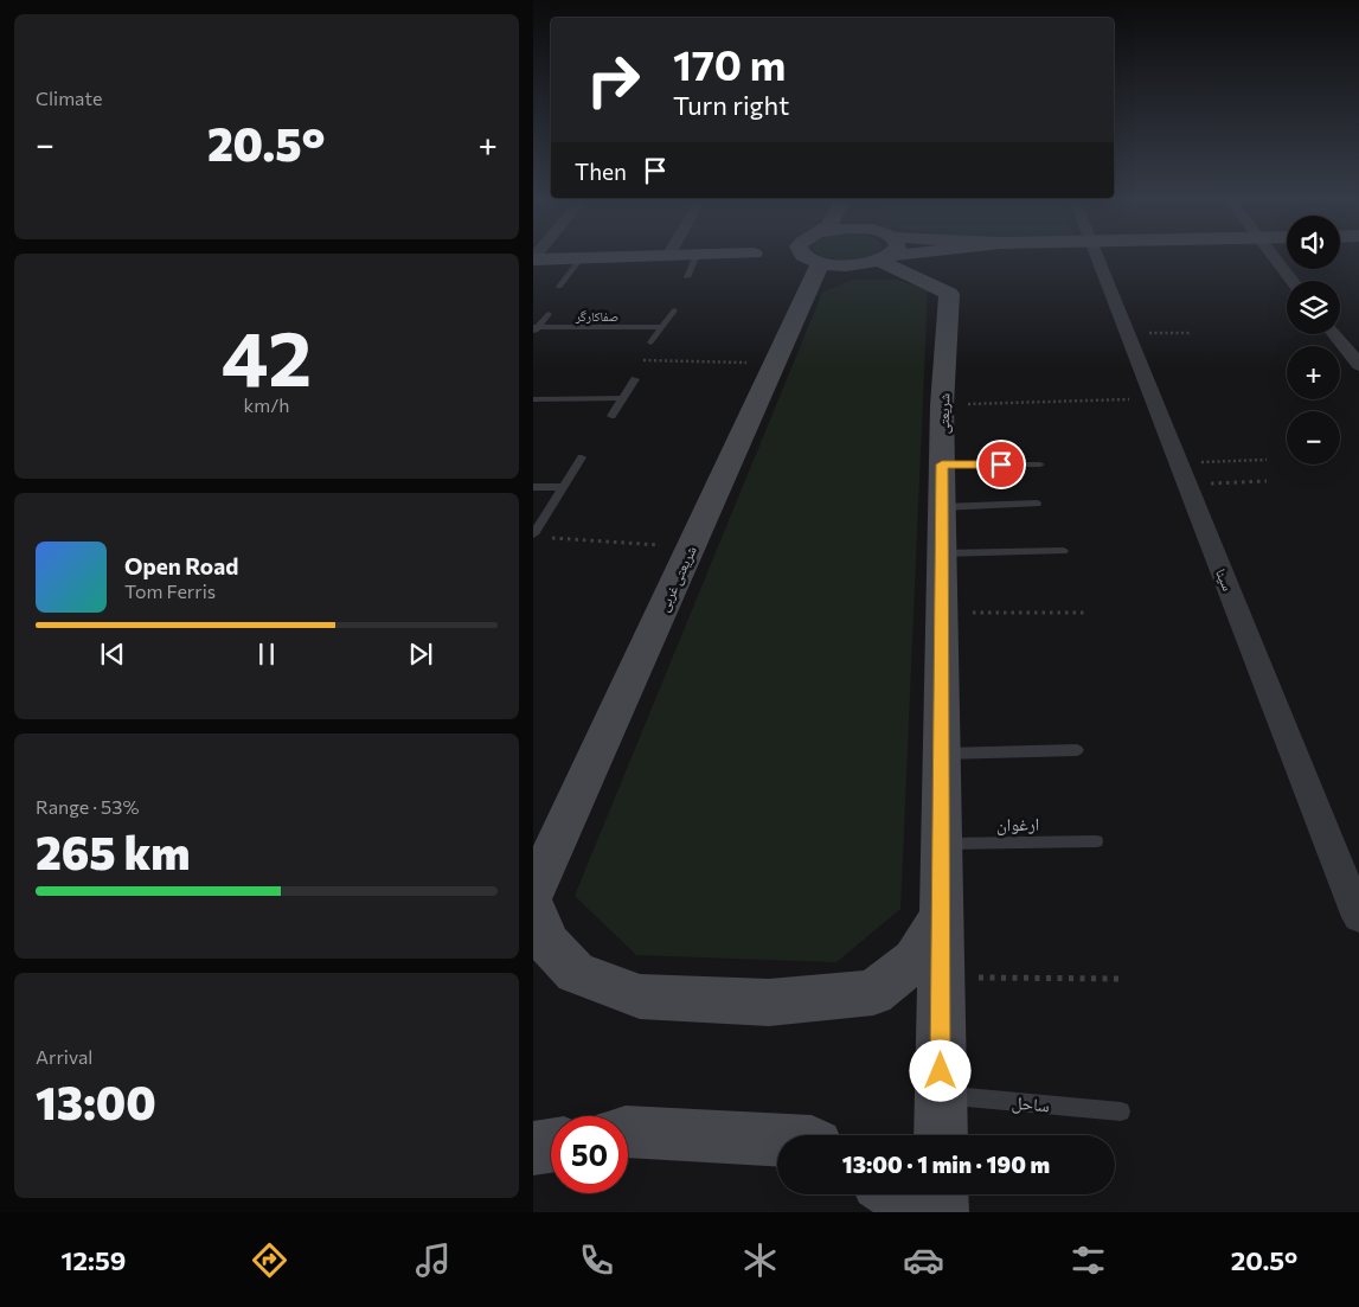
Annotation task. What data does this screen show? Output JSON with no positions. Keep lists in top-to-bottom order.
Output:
{
  "streets": {
    "main road": ["شریعتی", "شریعتی غربی"],
    "street": ["سینا"],
    "lane": ["صفاکارگر", "ارغوان", "ساحل"]
  },
  "crossings": [
    ["شریعتی", "ارغوان"],
    ["شریعتی", "ساحل"]
  ],
  "page": {
    "tile": [
      "Climate",
      ["42", "km/h"],
      ["Range · 53%", "265 km"],
      ["Arrival", "13:00"]
    ],
    "turn": ["170 m", "Turn right"],
    "heat": ["−", "20.5°", "+"],
    "then": "Then",
    "map_buttons": ["+", "−"],
    "song": ["Open Road", "Tom Ferris"],
    "limit": "50",
    "trip": "13:00 · 1 min · 190 m",
    "tabs": ["12:59", "20.5°"]
  }
}
